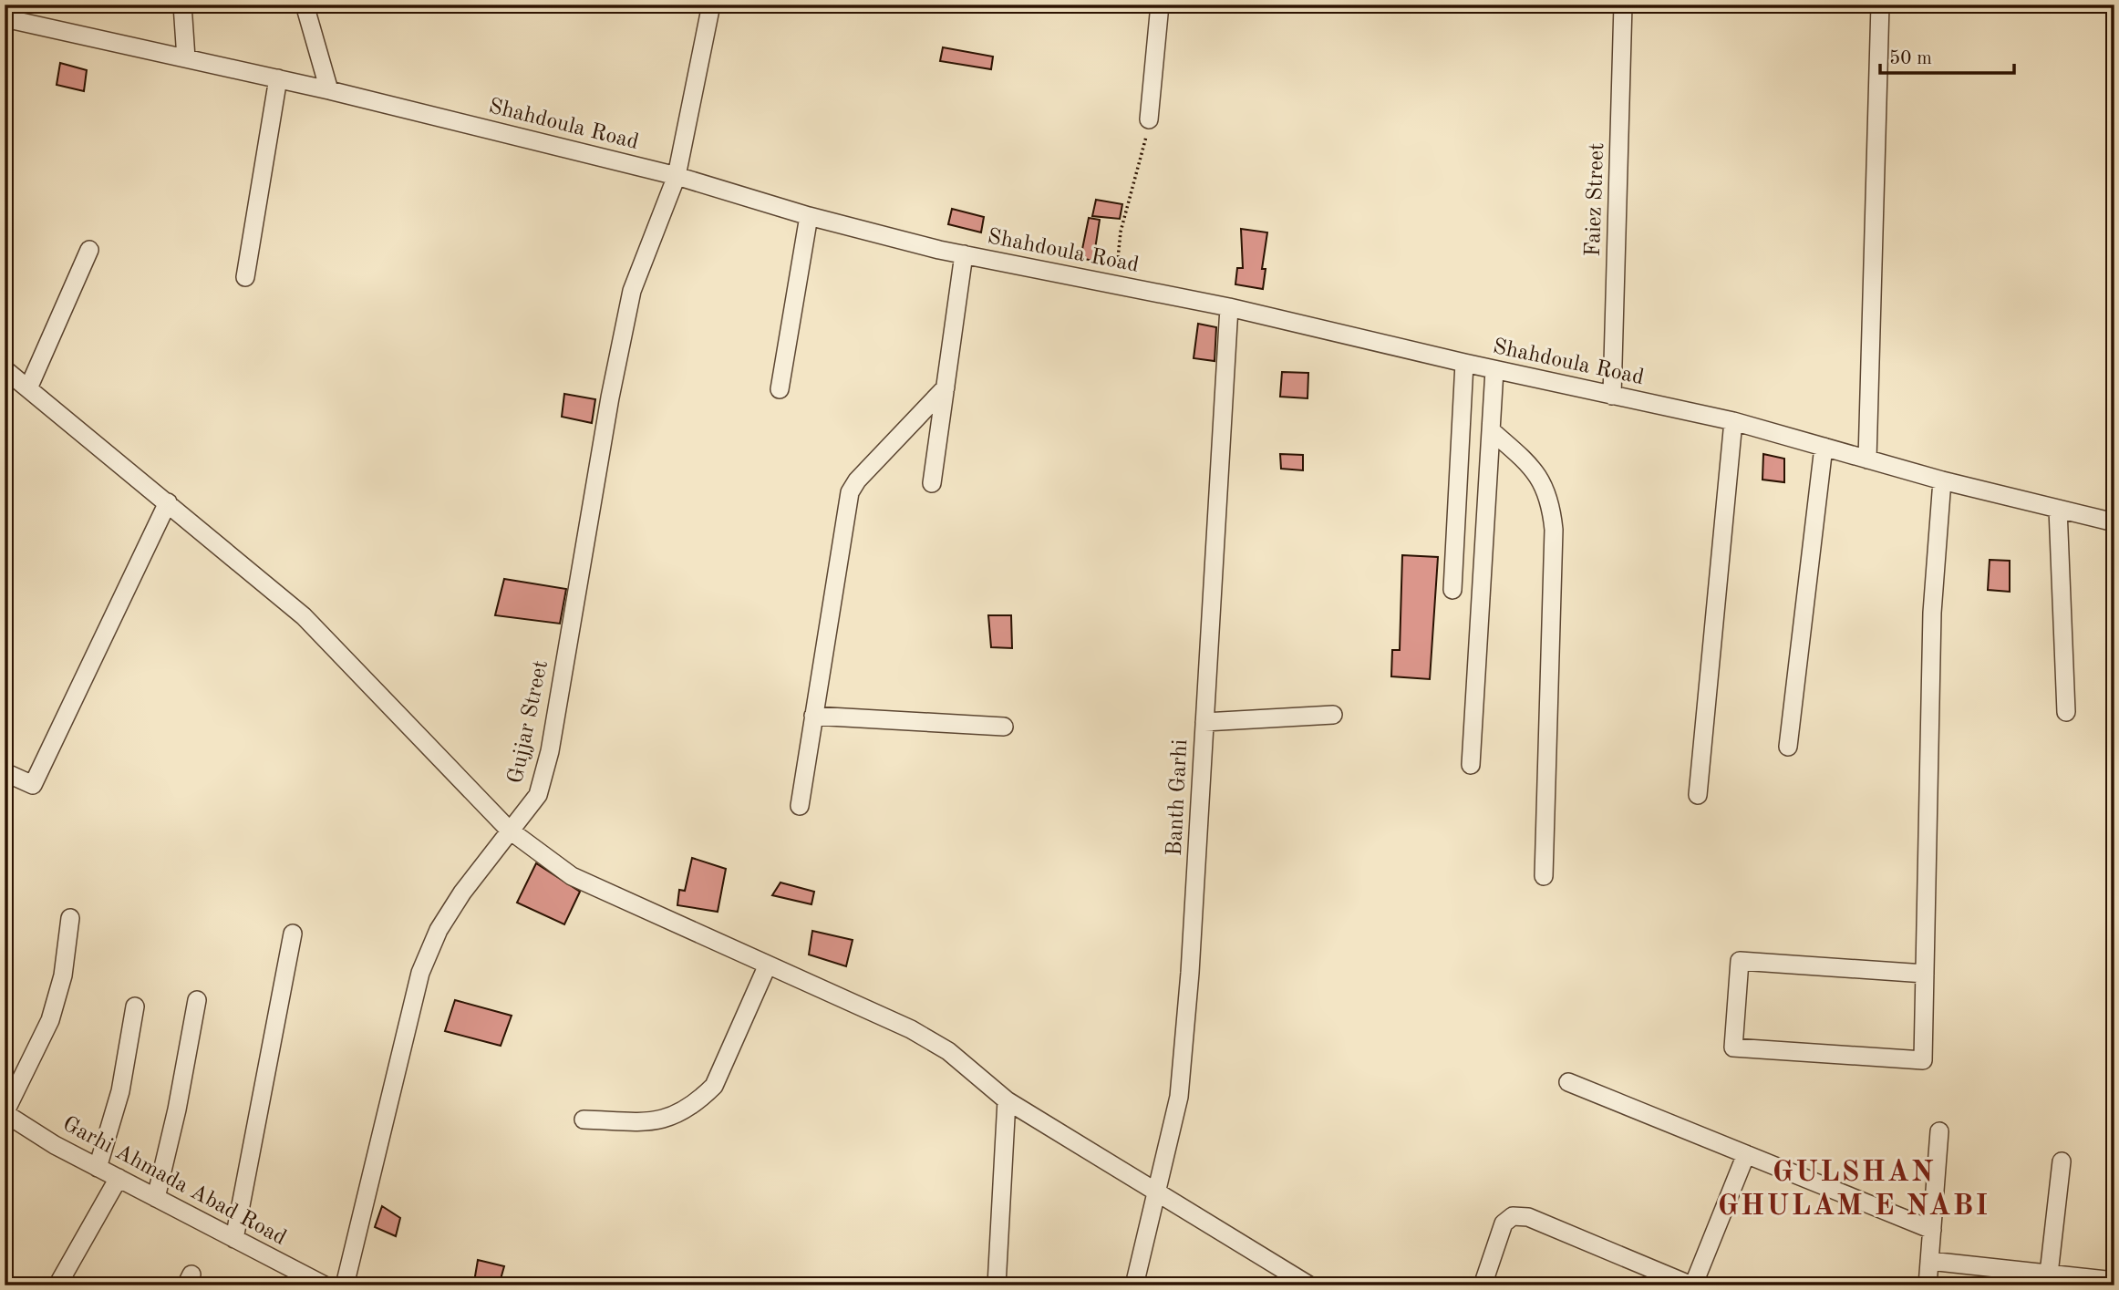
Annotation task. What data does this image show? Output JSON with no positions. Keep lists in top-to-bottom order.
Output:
{
  "streets": {
    "street": [
      "Shahdoula Road",
      "Faiez Street",
      "Gujjar Street",
      "Banth Garhi",
      "Garhi Ahmada Abad Road"
    ]
  },
  "crossings": [
    ["Shahdoula Road", "Faiez Street"],
    ["Shahdoula Road", "Gujjar Street"],
    ["Shahdoula Road", "Banth Garhi"]
  ],
  "districts": ["GULSHAN GHULAM E NABI"],
  "scale_bar": "50 m"
}
